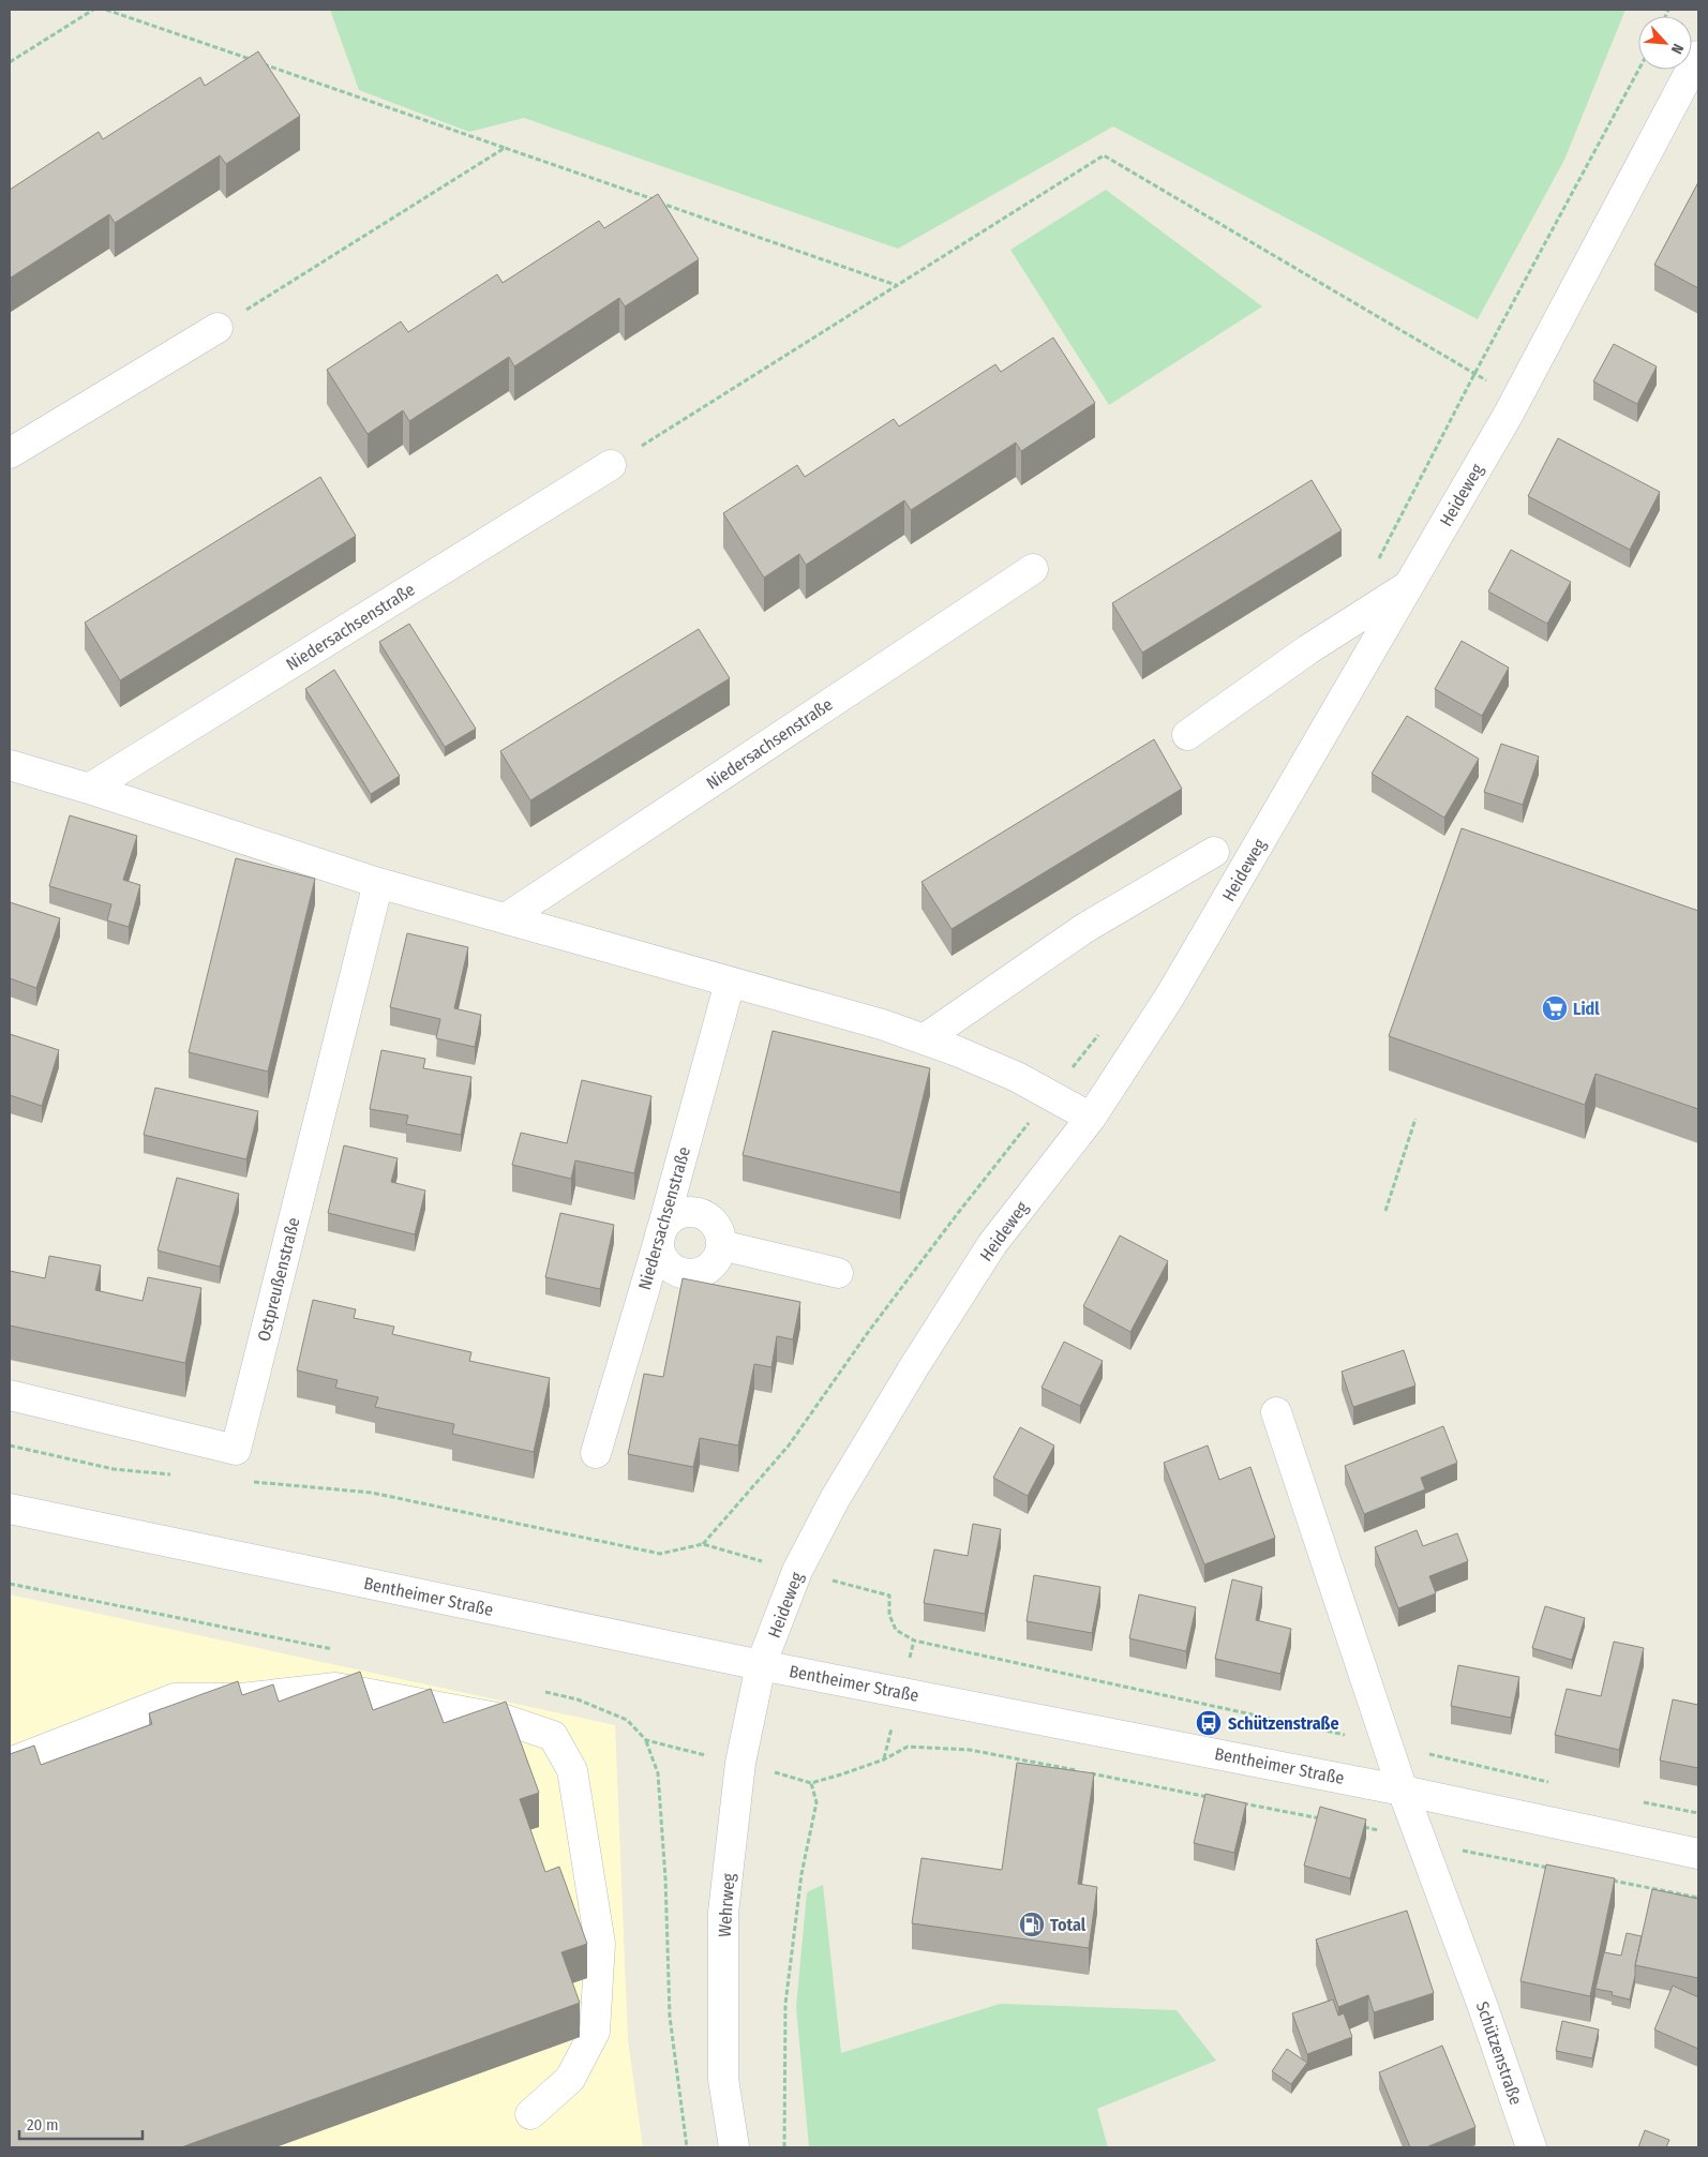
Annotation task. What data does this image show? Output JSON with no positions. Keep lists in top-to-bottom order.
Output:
{
  "streets": {
    "street": [
      "Heideweg",
      "Niedersachsenstraße",
      "Ostpreußenstraße",
      "Bentheimer Straße",
      "Wehrweg",
      "Schützenstraße"
    ]
  },
  "crossings": [
    ["Heideweg", "Bentheimer Straße"],
    ["Heideweg", "Wehrweg"],
    ["Bentheimer Straße", "Wehrweg"],
    ["Bentheimer Straße", "Schützenstraße"]
  ],
  "places": {
    "supermarket": ["Lidl"],
    "bus stop": ["Schützenstraße"],
    "fuel station": ["Total"]
  },
  "scale_bar": "20 m",
  "north": "bottom right"
}
